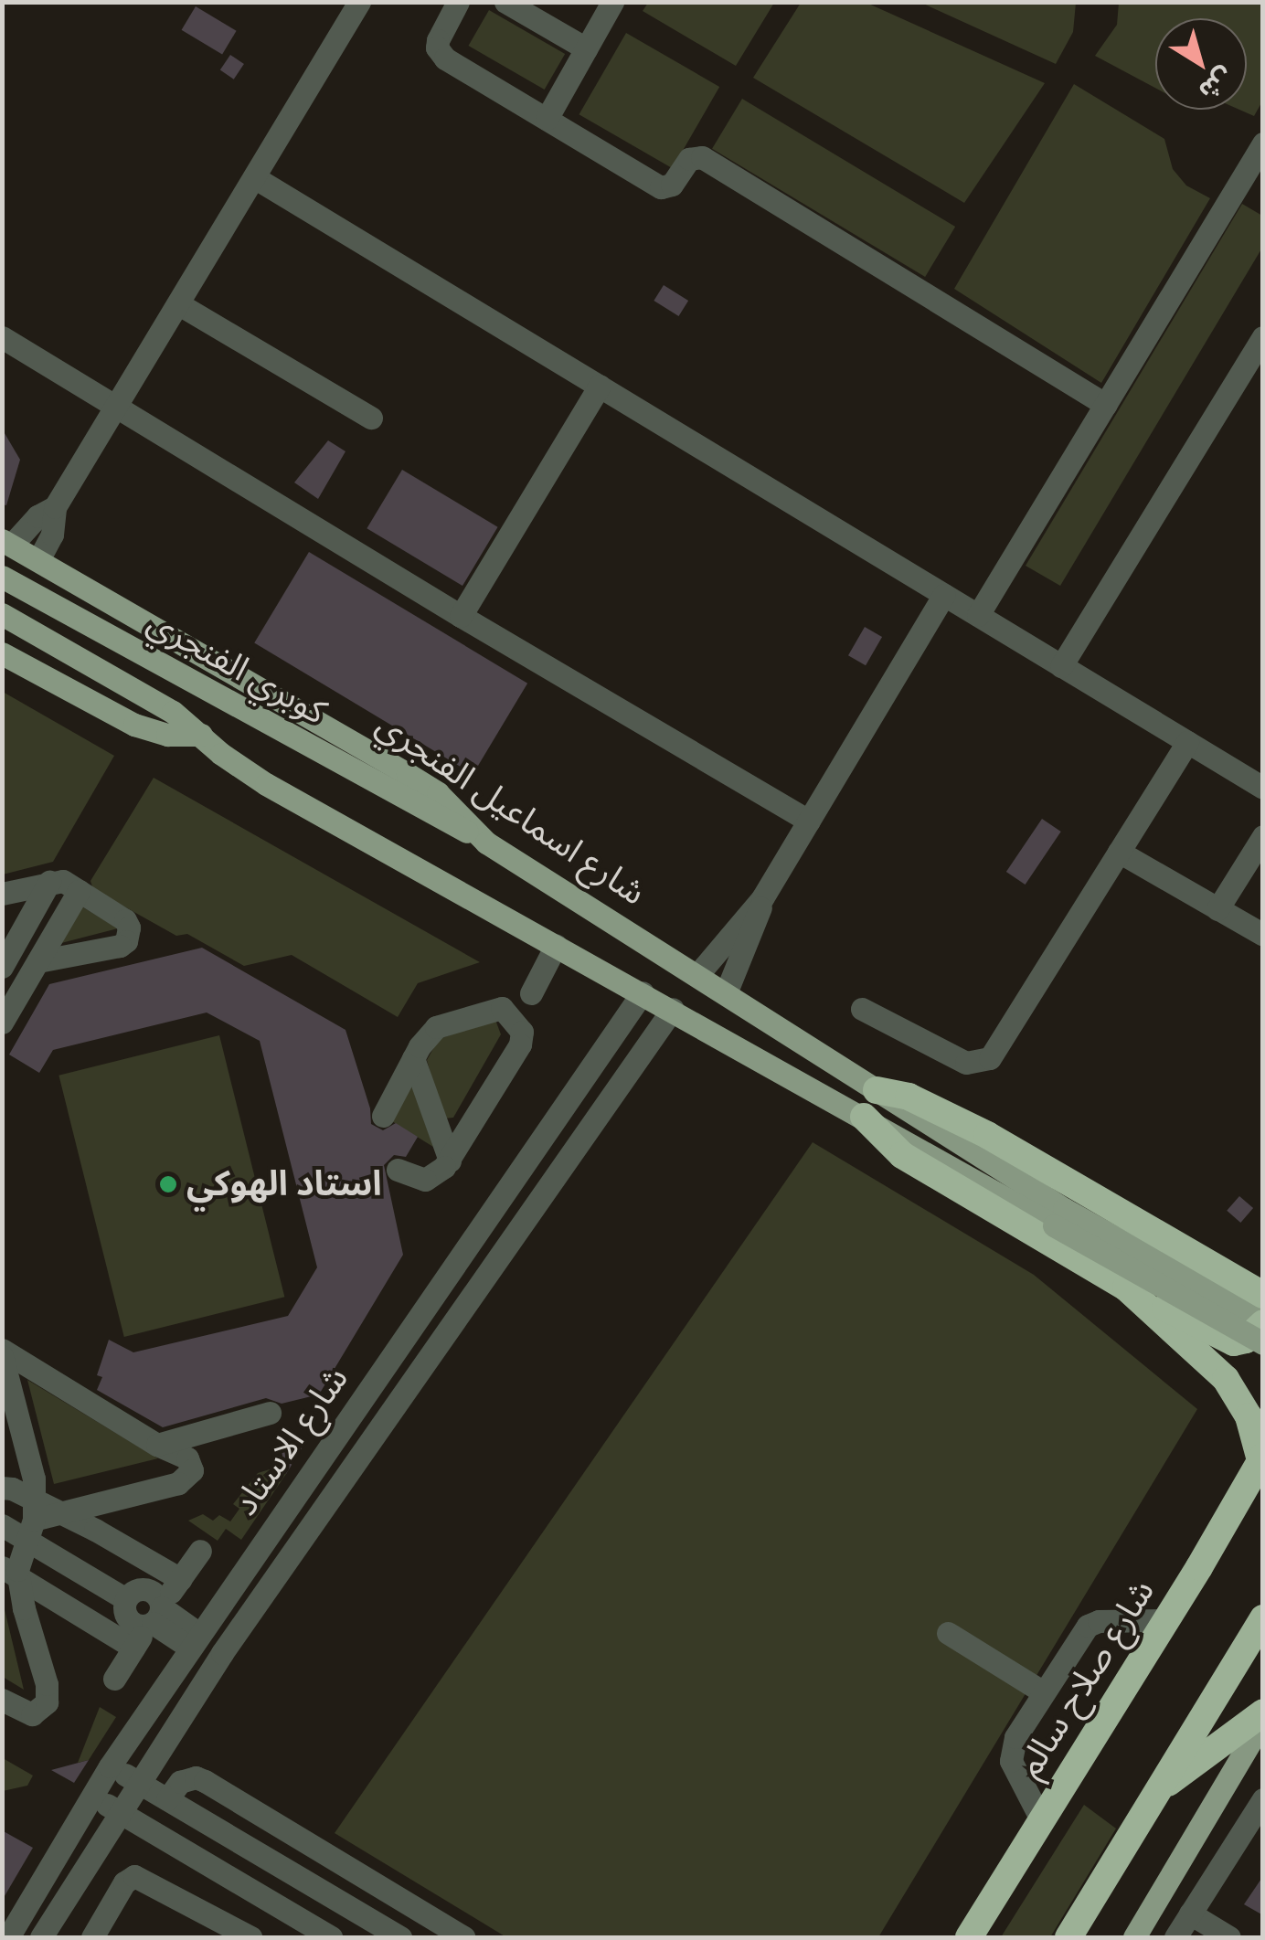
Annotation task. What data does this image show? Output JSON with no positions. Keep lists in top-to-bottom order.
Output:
{
  "streets": {
    "highway": ["شارع صلاح سالم"],
    "main road": ["كوبري الفنجري", "شارع اسماعيل الفنجري"],
    "street": ["شارع الاستاد"]
  },
  "crossings": [
    ["كوبري الفنجري", "شارع اسماعيل الفنجري"]
  ],
  "places": ["استاد الهوكي"],
  "north": "bottom right"
}
